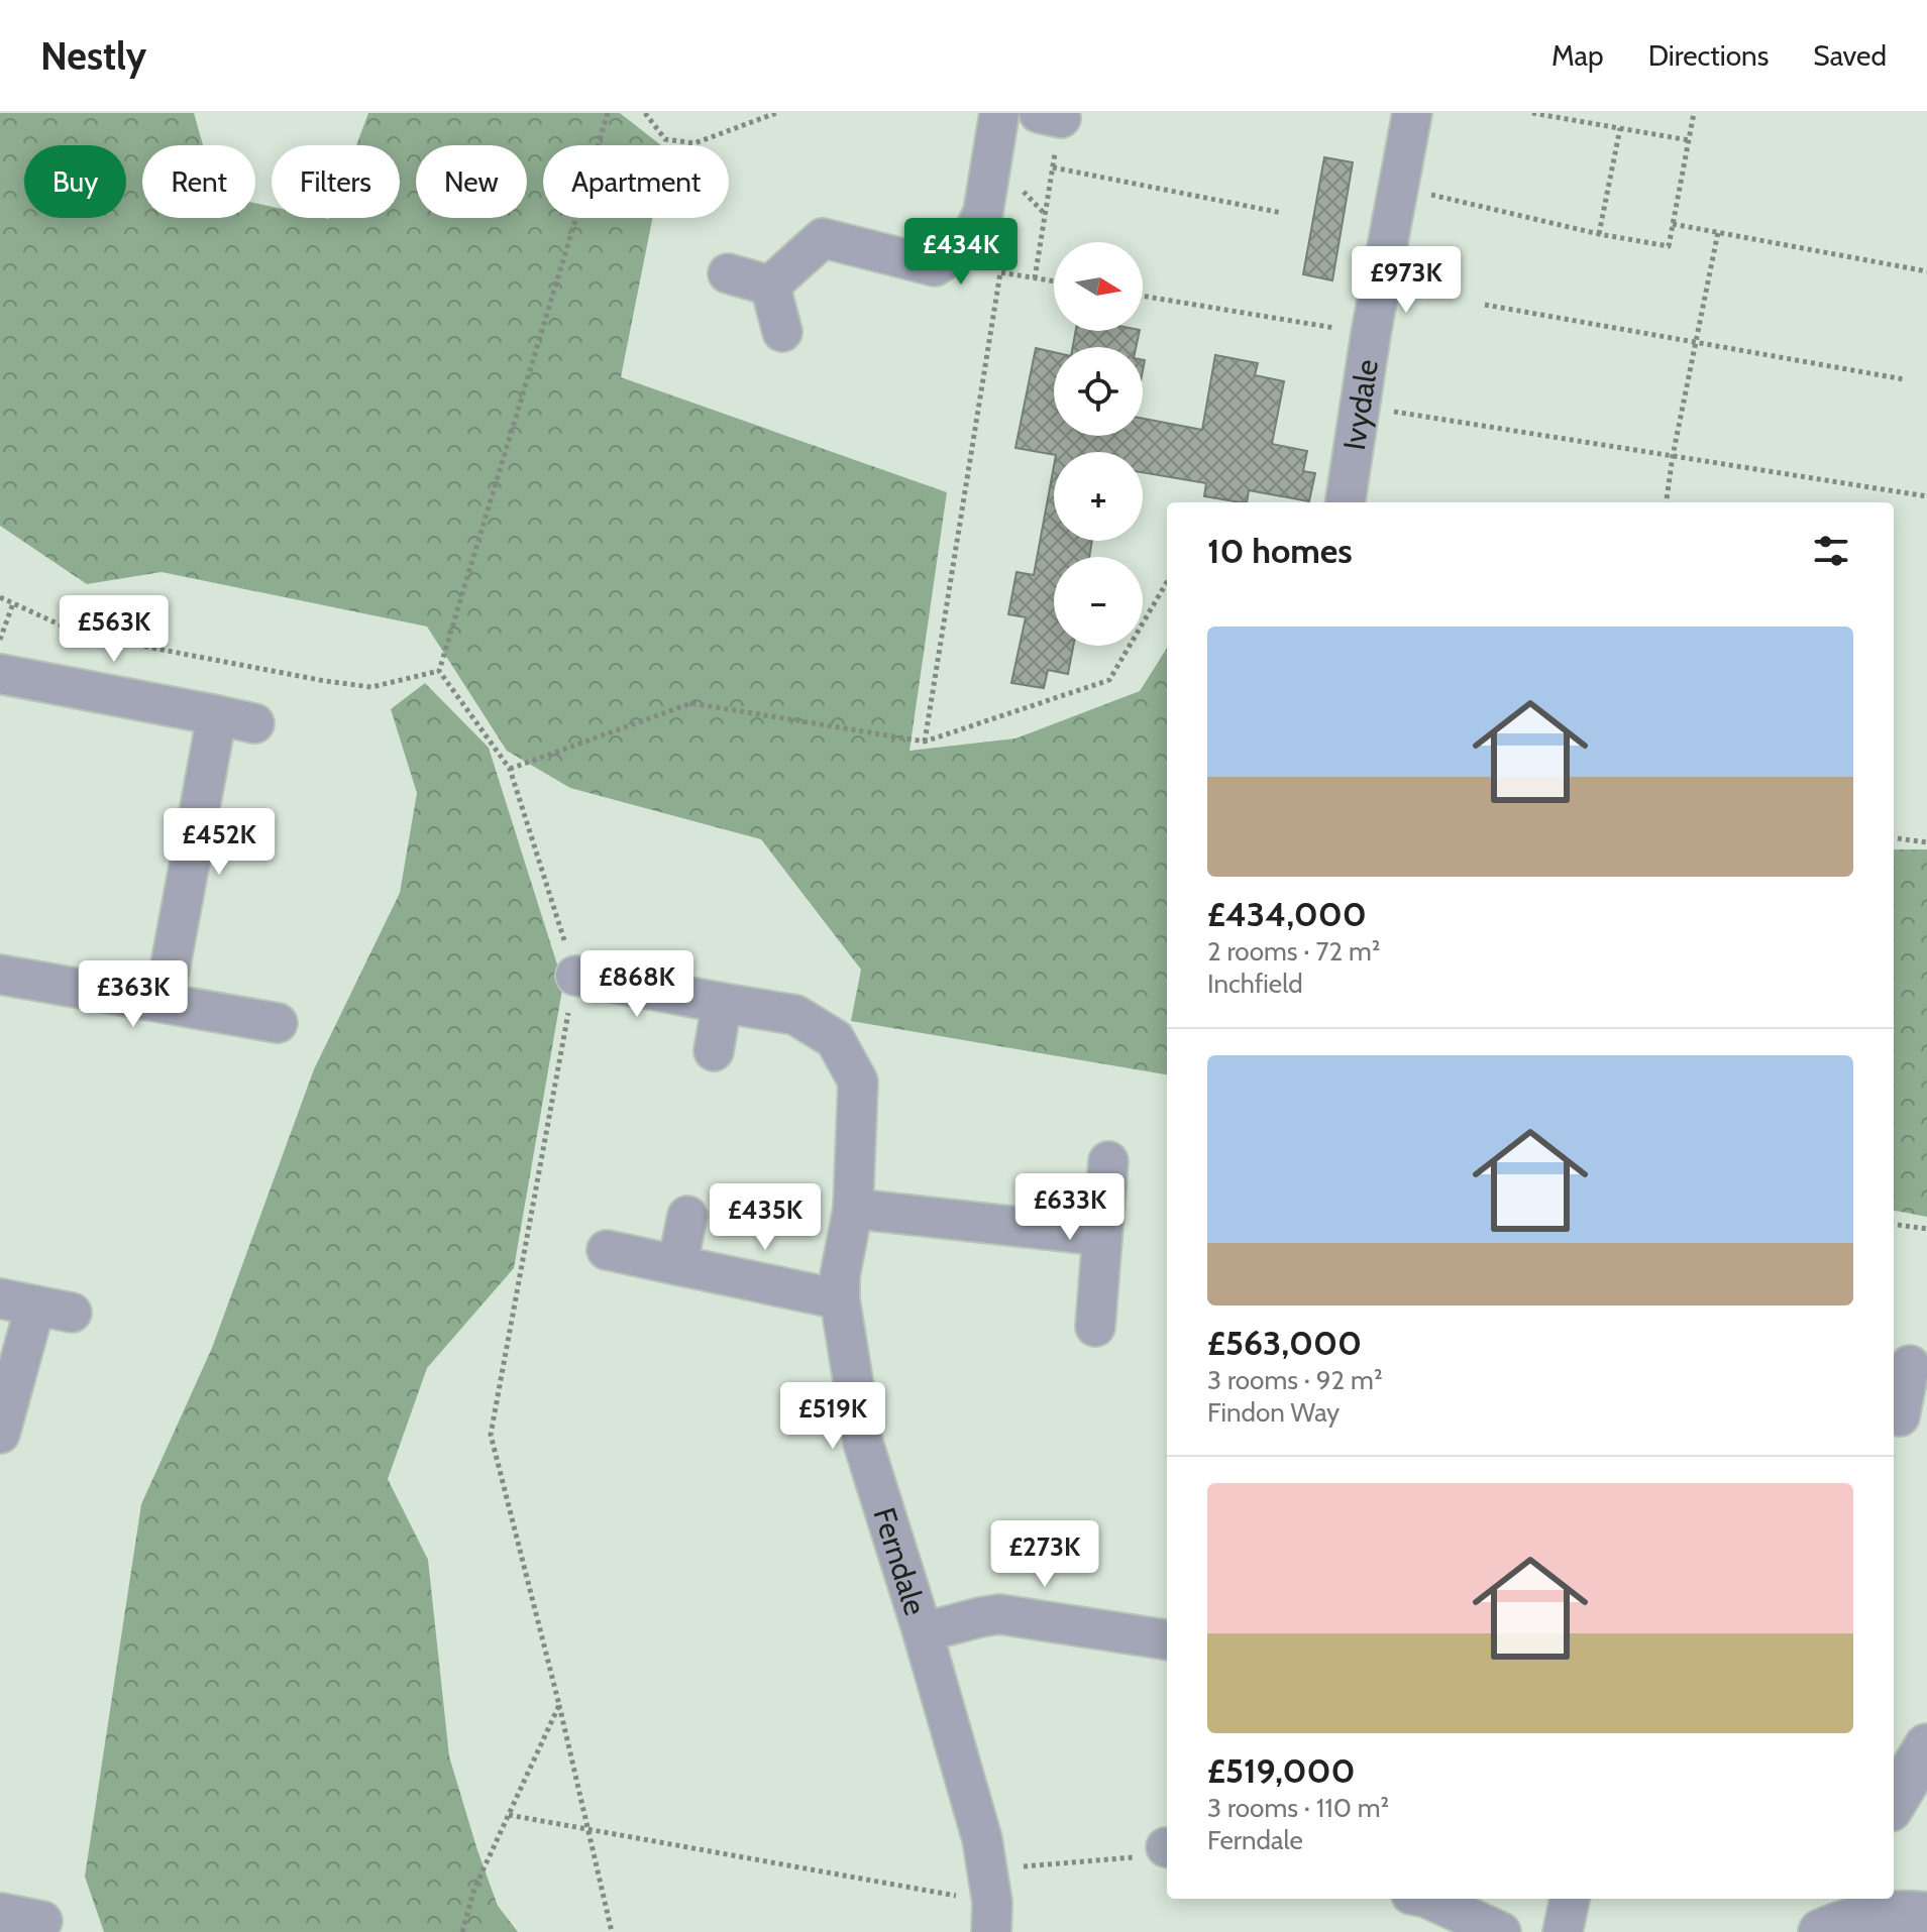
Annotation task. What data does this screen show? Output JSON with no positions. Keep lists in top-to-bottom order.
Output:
{
  "streets": {
    "street": ["Ivydale", "Ferndale"]
  },
  "north": "right",
  "page": {
    "header": "Nestly",
    "nav": ["Map", "Directions", "Saved"],
    "chip": [
      "Buy",
      "Rent",
      "Filters",
      "New",
      "Apartment"
    ],
    "price": [
      "£434K",
      "£973K",
      "£563K",
      "£452K",
      "£868K",
      "£363K",
      "£633K",
      "£435K",
      "£519K",
      "£273K"
    ],
    "map_buttons": ["+", "−"],
    "heading": "10 homes",
    "list": [
      {
        "name": "£434,000",
        "note": "2 rooms · 72 m² · Inchfield"
      },
      {
        "name": "£563,000",
        "note": "3 rooms · 92 m² · Findon Way"
      },
      {
        "name": "£519,000",
        "note": "3 rooms · 110 m² · Ferndale"
      }
    ]
  }
}
